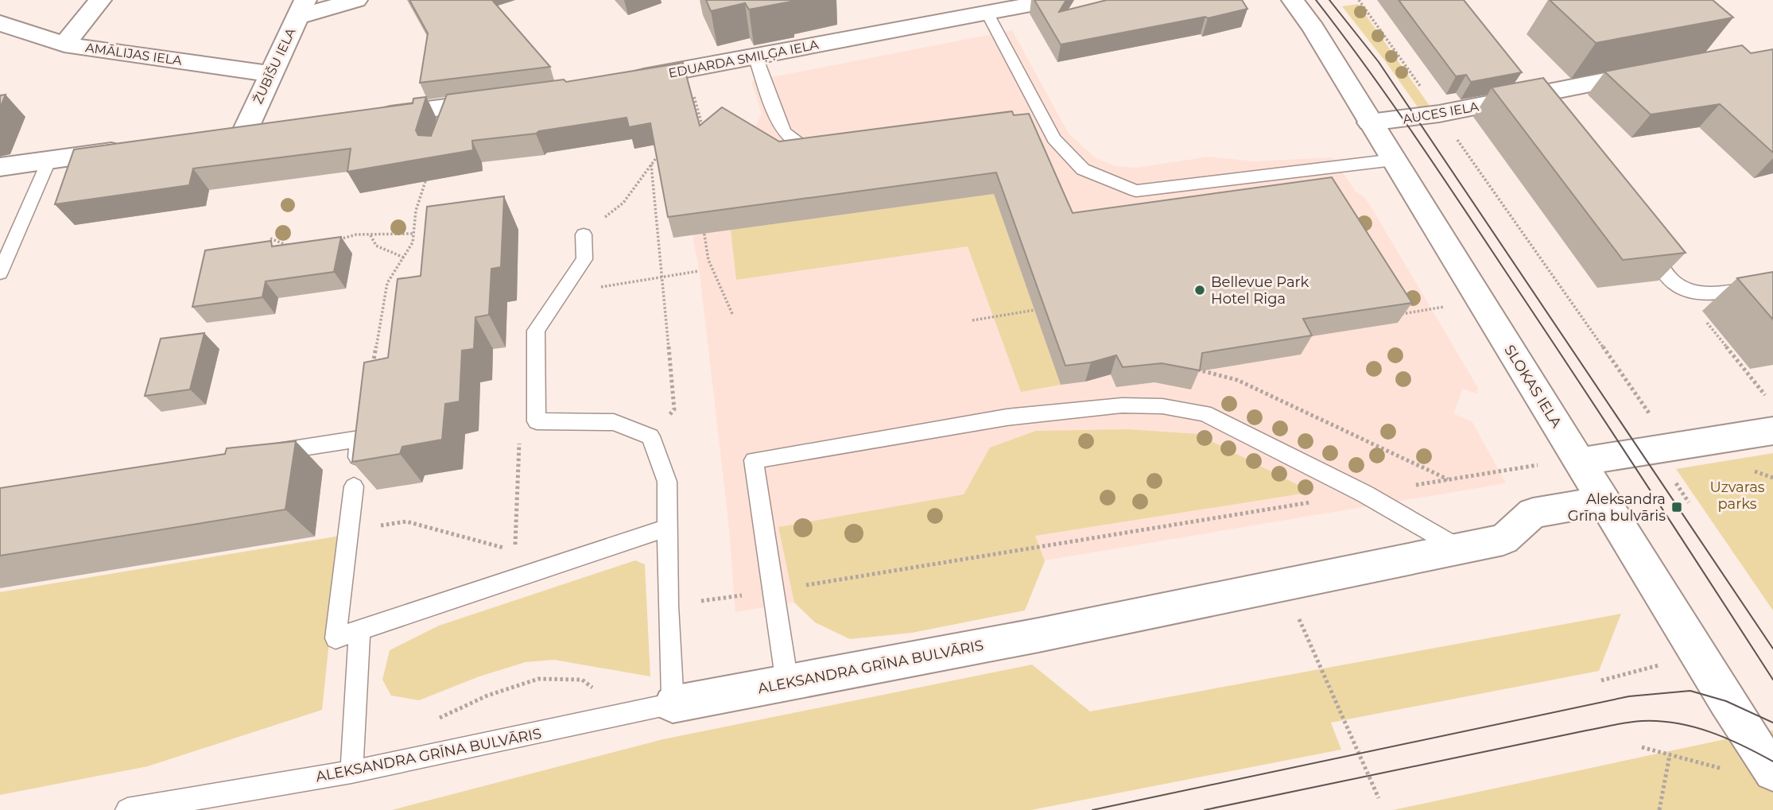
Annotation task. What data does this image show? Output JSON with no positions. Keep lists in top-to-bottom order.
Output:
{
  "streets": {
    "street": [
      "AMĀLIJAS IELA",
      "EDUARDA SMIĻĢA IELA",
      "ŽUBĪŠU IELA",
      "AUCES IELA",
      "SLOKAS IELA",
      "ALEKSANDRA GRĪNA BULVĀRIS"
    ]
  },
  "crossings": [
    ["AMĀLIJAS IELA", "ŽUBĪŠU IELA"],
    ["AUCES IELA", "SLOKAS IELA"],
    ["SLOKAS IELA", "ALEKSANDRA GRĪNA BULVĀRIS"]
  ],
  "parks": ["Uzvaras parks"],
  "places": {
    "other": ["Bellevue Park Hotel Riga"],
    "transit": ["Aleksandra Grīna bulvāris"]
  }
}
